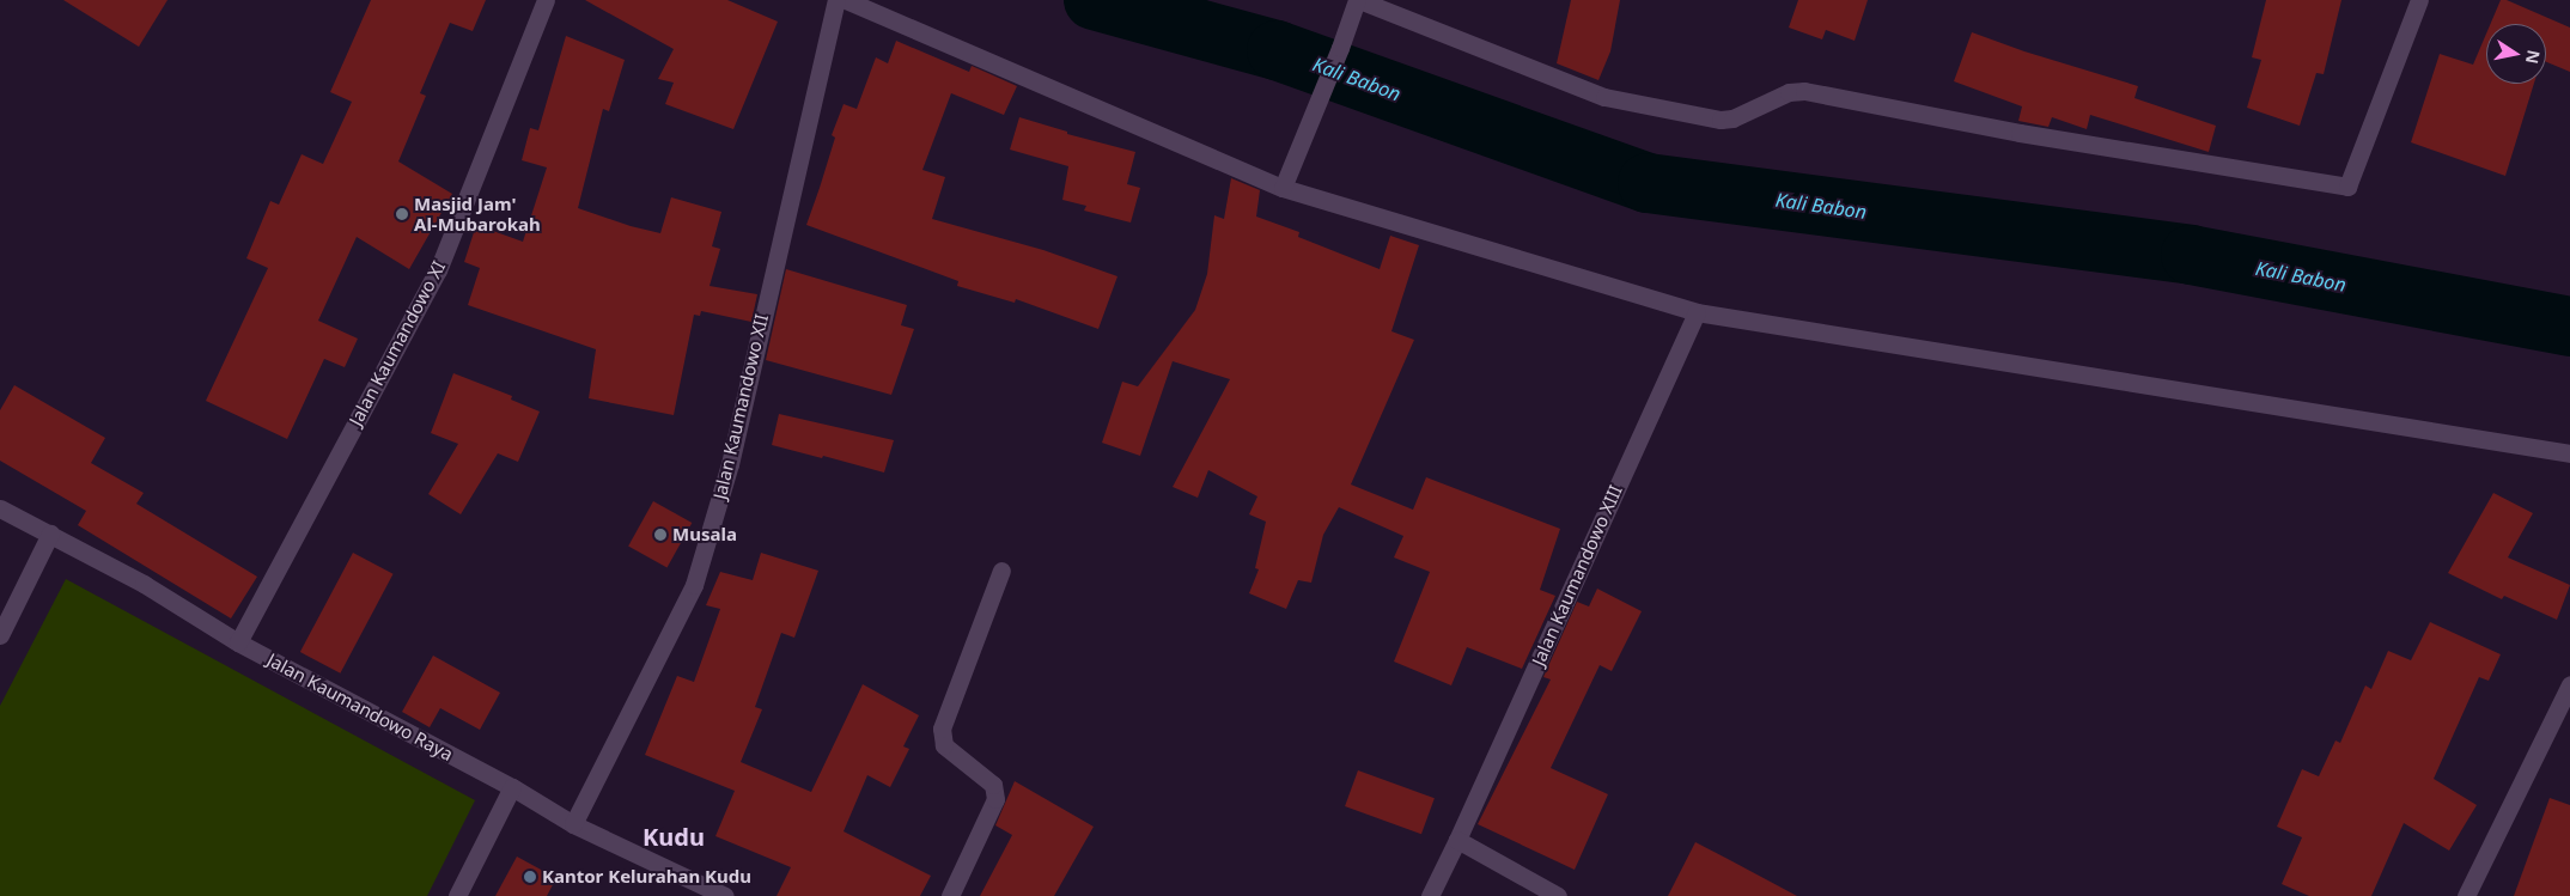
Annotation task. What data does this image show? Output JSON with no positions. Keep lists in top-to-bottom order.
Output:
{
  "streets": {
    "street": [
      "Jalan Kaumandowo XI",
      "Jalan Kaumandowo XII",
      "Jalan Kaumandowo XIII",
      "Jalan Kaumandowo Raya"
    ]
  },
  "crossings": [
    ["Jalan Kaumandowo XI", "Jalan Kaumandowo Raya"],
    ["Jalan Kaumandowo XII", "Jalan Kaumandowo Raya"]
  ],
  "districts": ["Kudu"],
  "water": ["Kali Babon"],
  "places": ["Masjid Jam' Al-Mubarokah", "Musala", "Kantor Kelurahan Kudu"],
  "north": "right"
}
